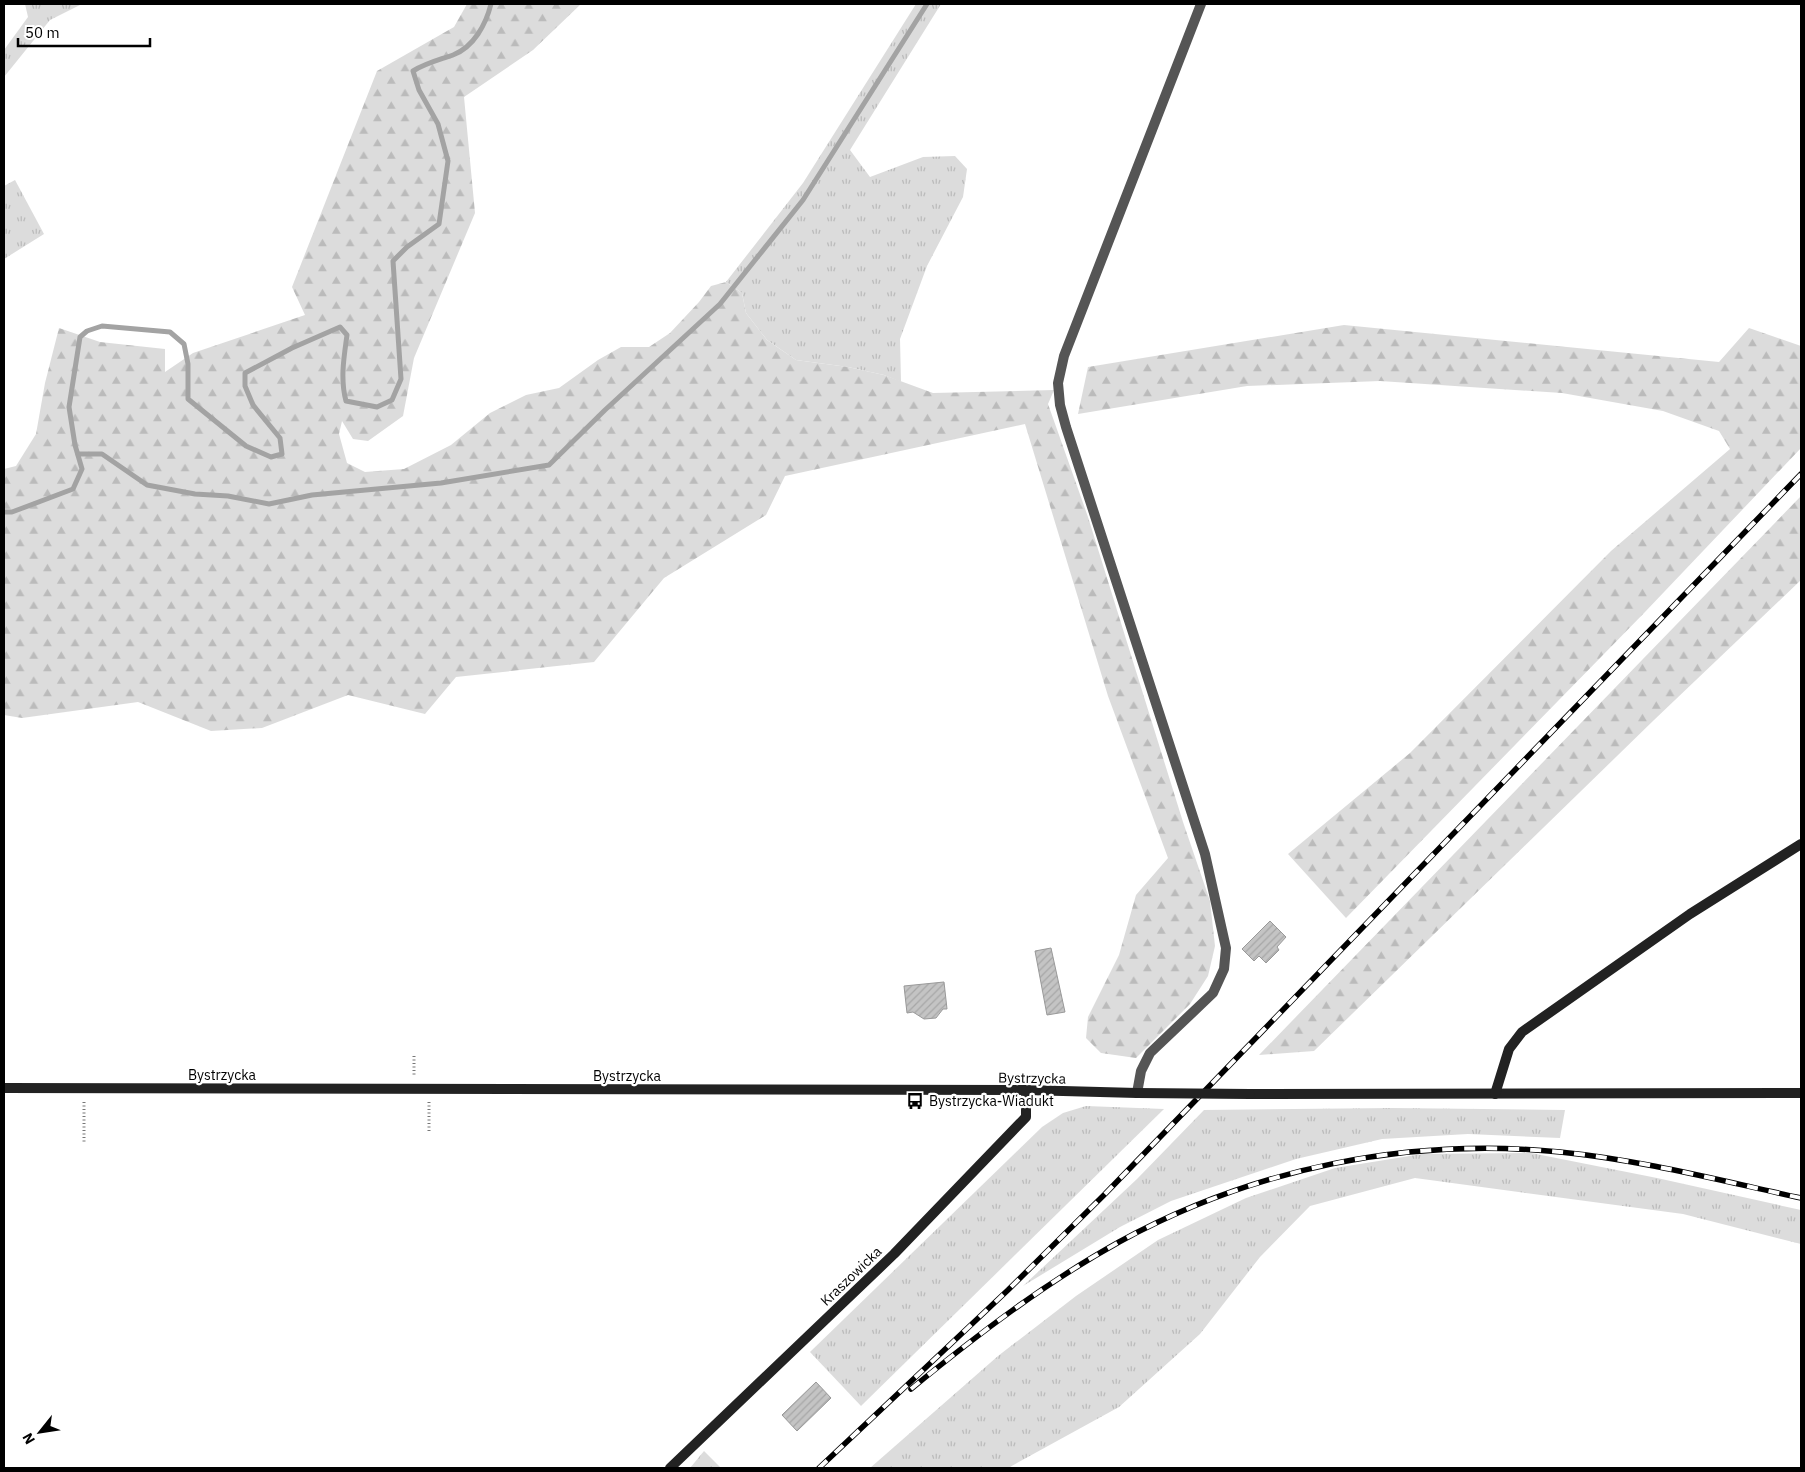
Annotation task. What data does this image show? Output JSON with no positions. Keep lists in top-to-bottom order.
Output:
{
  "streets": {
    "street": ["Bystrzycka", "Kraszowicka"]
  },
  "crossings": [
    ["Bystrzycka", "Kraszowicka"]
  ],
  "places": {
    "bus stop": ["Bystrzycka-Wiadukt"]
  },
  "scale_bar": "50 m",
  "north": "bottom left"
}
